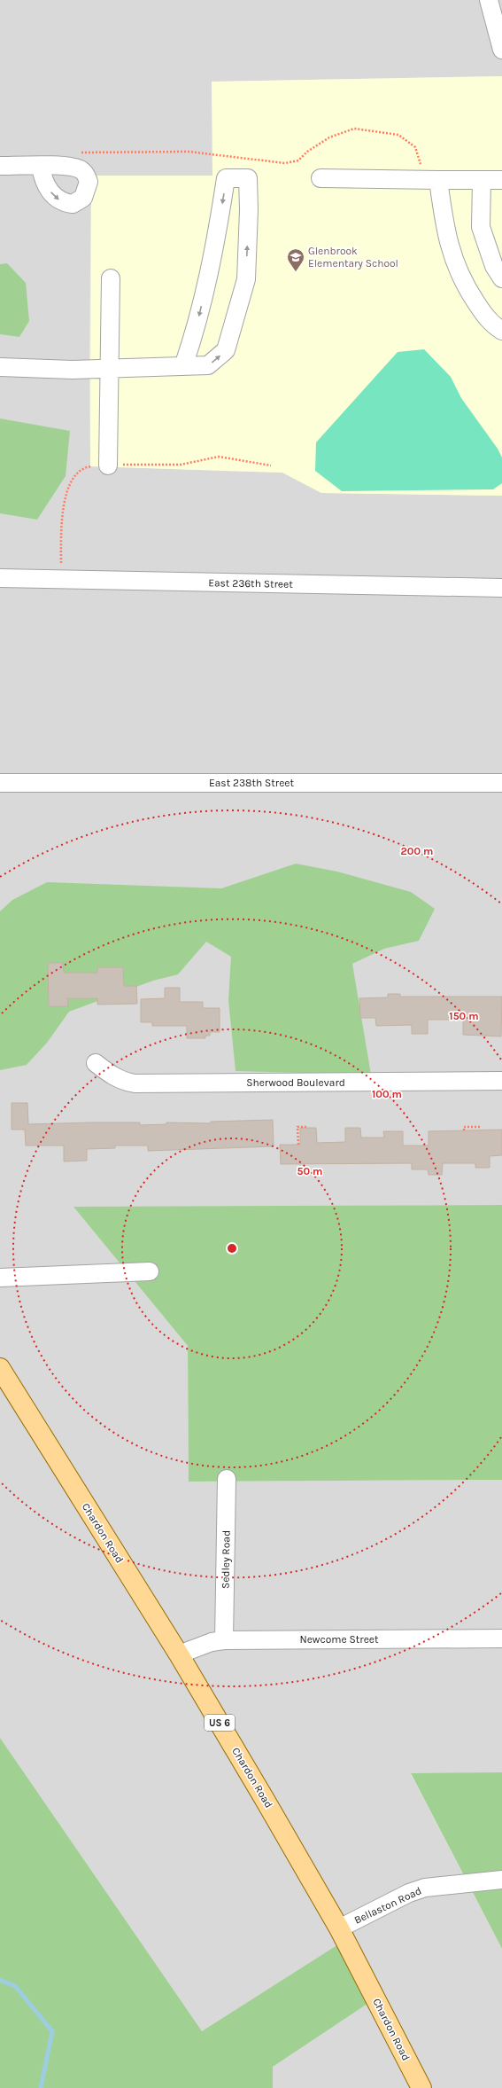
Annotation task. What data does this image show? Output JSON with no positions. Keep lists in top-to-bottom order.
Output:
{
  "streets": {
    "main road": ["Chardon Road", "US 6"],
    "street": [
      "East 236th Street",
      "East 238th Street",
      "Sherwood Boulevard",
      "Sedley Road",
      "Newcome Street",
      "Bellaston Road"
    ]
  },
  "crossings": [
    ["Chardon Road", "Newcome Street"],
    ["Chardon Road", "Bellaston Road"],
    ["Sedley Road", "Newcome Street"]
  ],
  "places": {
    "school or university": ["Glenbrook Elementary School"]
  },
  "rings": [
    "200 m",
    "150 m",
    "100 m",
    "50 m"
  ]
}
